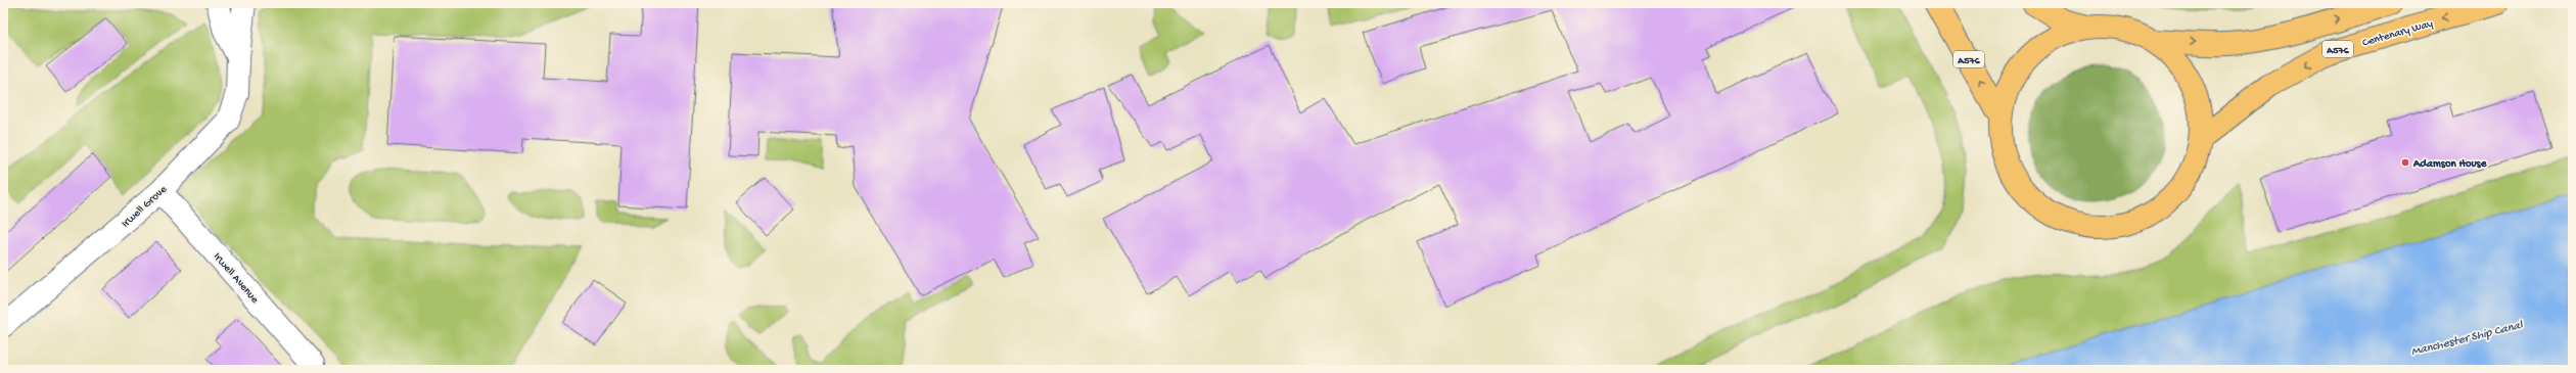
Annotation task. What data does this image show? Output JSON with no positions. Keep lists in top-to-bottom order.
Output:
{
  "streets": {
    "main road": ["Centenary Way", "A576"],
    "street": ["Irwell Grove", "Irwell Avenue"]
  },
  "crossings": [
    ["Centenary Way", "A576"],
    ["Irwell Grove", "Irwell Avenue"]
  ],
  "water": ["Manchester Ship Canal"],
  "places": ["Adamson House"]
}
